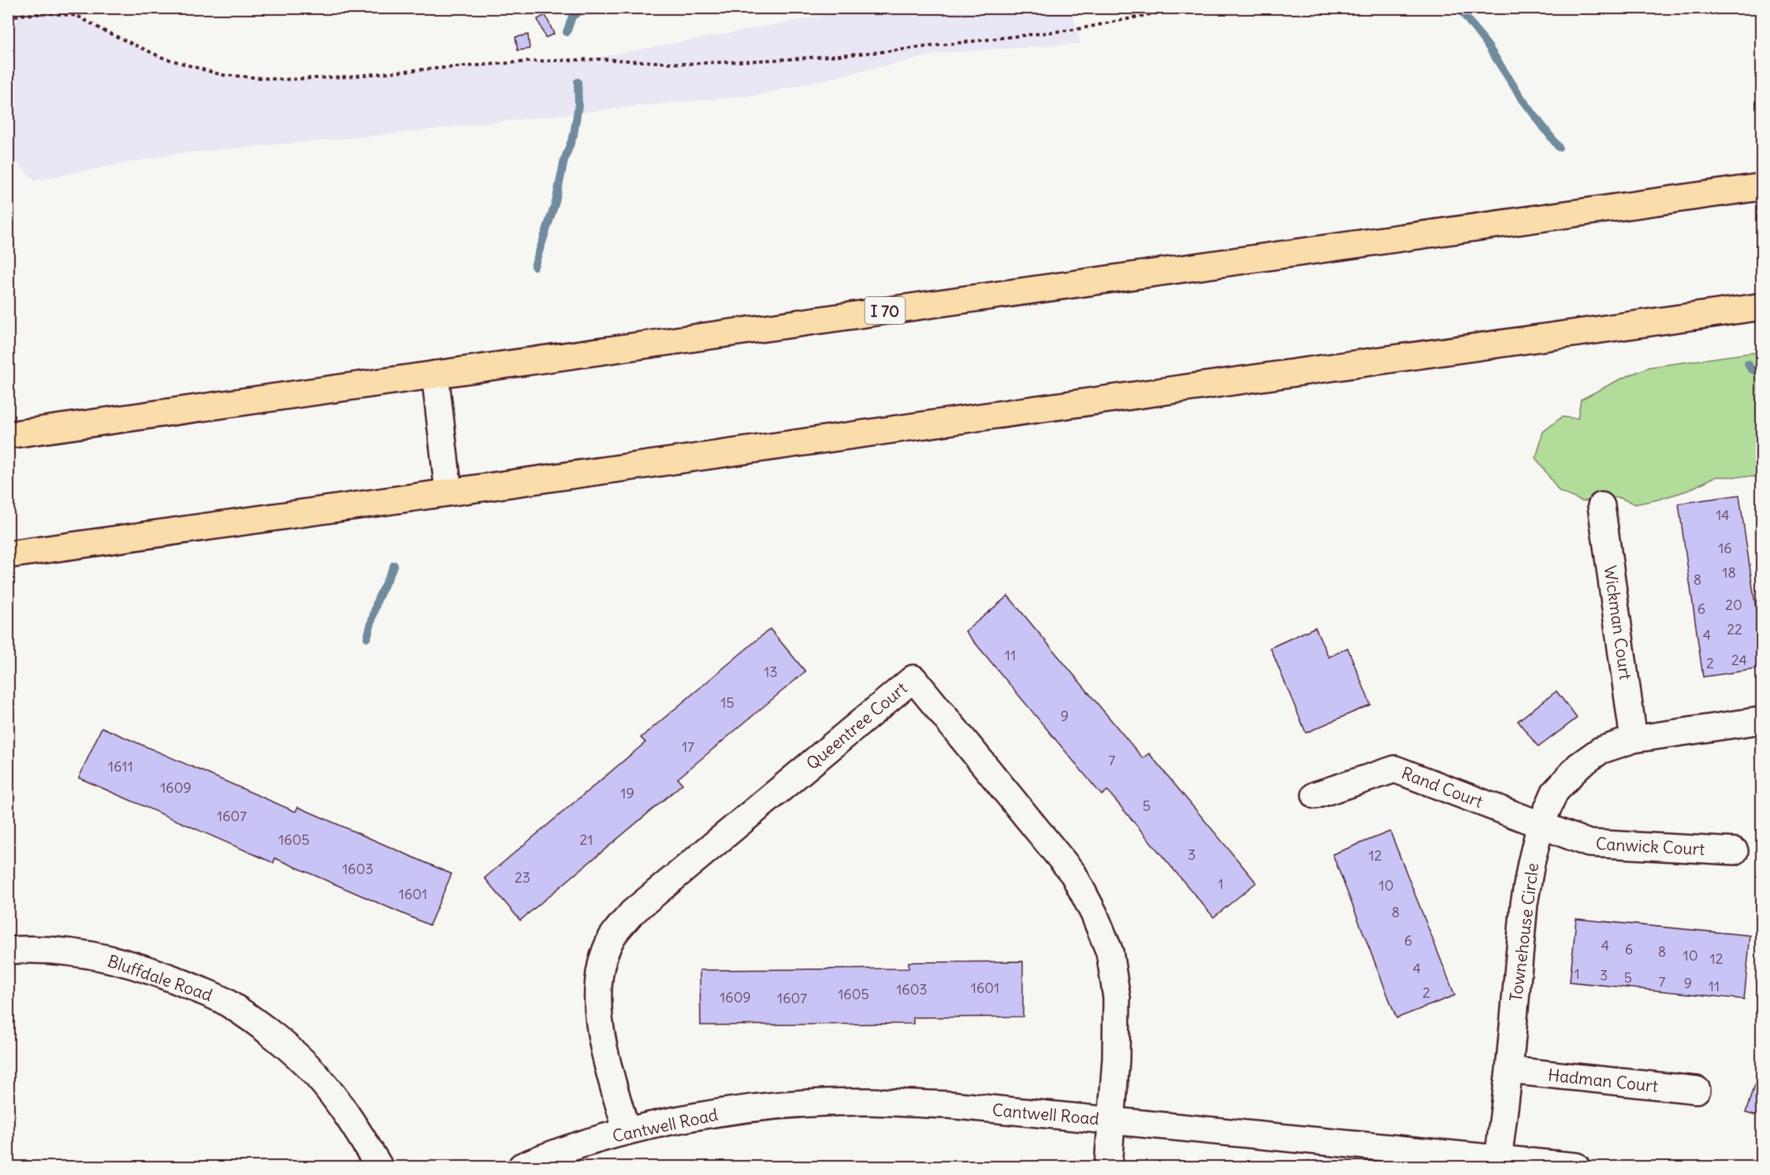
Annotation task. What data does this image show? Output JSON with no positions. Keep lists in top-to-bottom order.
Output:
{
  "streets": {
    "highway": ["I 70"],
    "street": [
      "Wickman Court",
      "Queentree Court",
      "Rand Court",
      "Canwick Court",
      "Townehouse Circle",
      "Bluffdale Road",
      "Hadman Court",
      "Cantwell Road"
    ]
  },
  "crossings": [
    ["Wickman Court", "Townehouse Circle"],
    ["Queentree Court", "Cantwell Road"],
    ["Rand Court", "Canwick Court"],
    ["Rand Court", "Townehouse Circle"],
    ["Canwick Court", "Townehouse Circle"],
    ["Townehouse Circle", "Hadman Court"],
    ["Townehouse Circle", "Cantwell Road"]
  ],
  "house_numbers": [
    "14",
    "16",
    "18",
    "8",
    "20",
    "6",
    "22",
    "4",
    "11",
    "24",
    "2",
    "13",
    "15",
    "9",
    "17",
    "7",
    "1611",
    "1609",
    "19",
    "5",
    "1607",
    "1605",
    "21",
    "3",
    "12",
    "1603",
    "23",
    "1",
    "10",
    "1601",
    "8",
    "6",
    "4",
    "6",
    "8",
    "10",
    "12",
    "4",
    "1",
    "3",
    "5",
    "7",
    "9",
    "11",
    "1601",
    "1603",
    "2",
    "1605",
    "1609",
    "1607"
  ]
}
